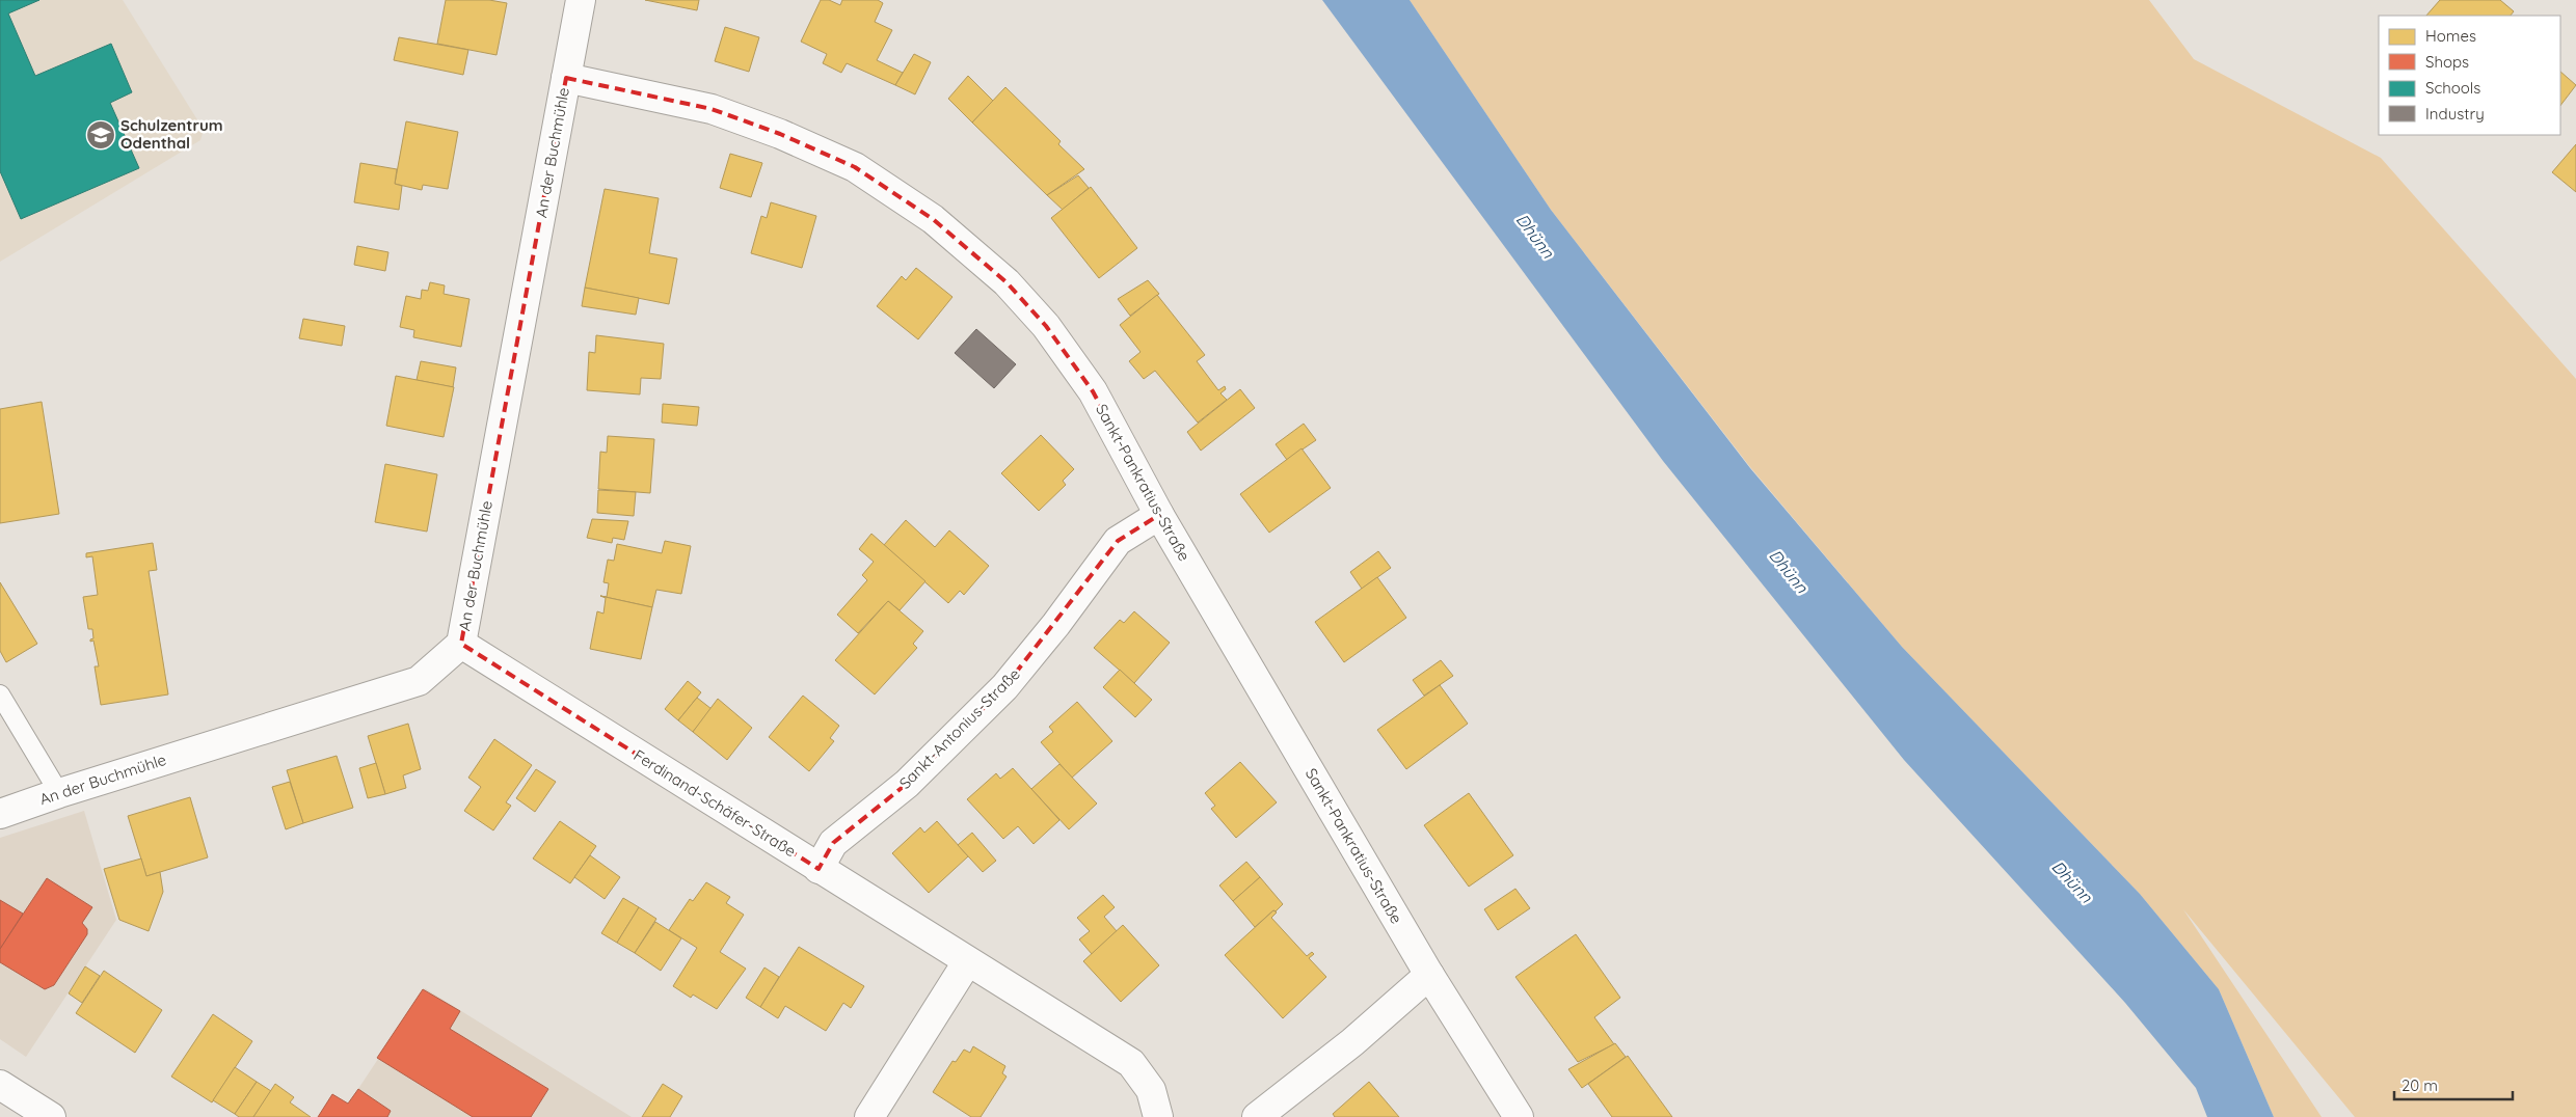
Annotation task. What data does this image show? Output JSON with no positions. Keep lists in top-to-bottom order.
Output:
{
  "streets": {
    "street": [
      "An der Buchmühle",
      "Sankt-Pankratius-Straße",
      "Sankt-Antonius-Straße",
      "Ferdinand-Schäfer-Straße"
    ]
  },
  "crossings": [
    ["An der Buchmühle", "Sankt-Pankratius-Straße"],
    ["An der Buchmühle", "Ferdinand-Schäfer-Straße"],
    ["Sankt-Pankratius-Straße", "Sankt-Antonius-Straße"],
    ["Sankt-Antonius-Straße", "Ferdinand-Schäfer-Straße"]
  ],
  "water": ["Dhünn"],
  "places": {
    "school or university": ["Schulzentrum Odenthal"]
  },
  "legend": [
    "Homes",
    "Shops",
    "Schools",
    "Industry"
  ],
  "scale_bar": "20 m"
}
